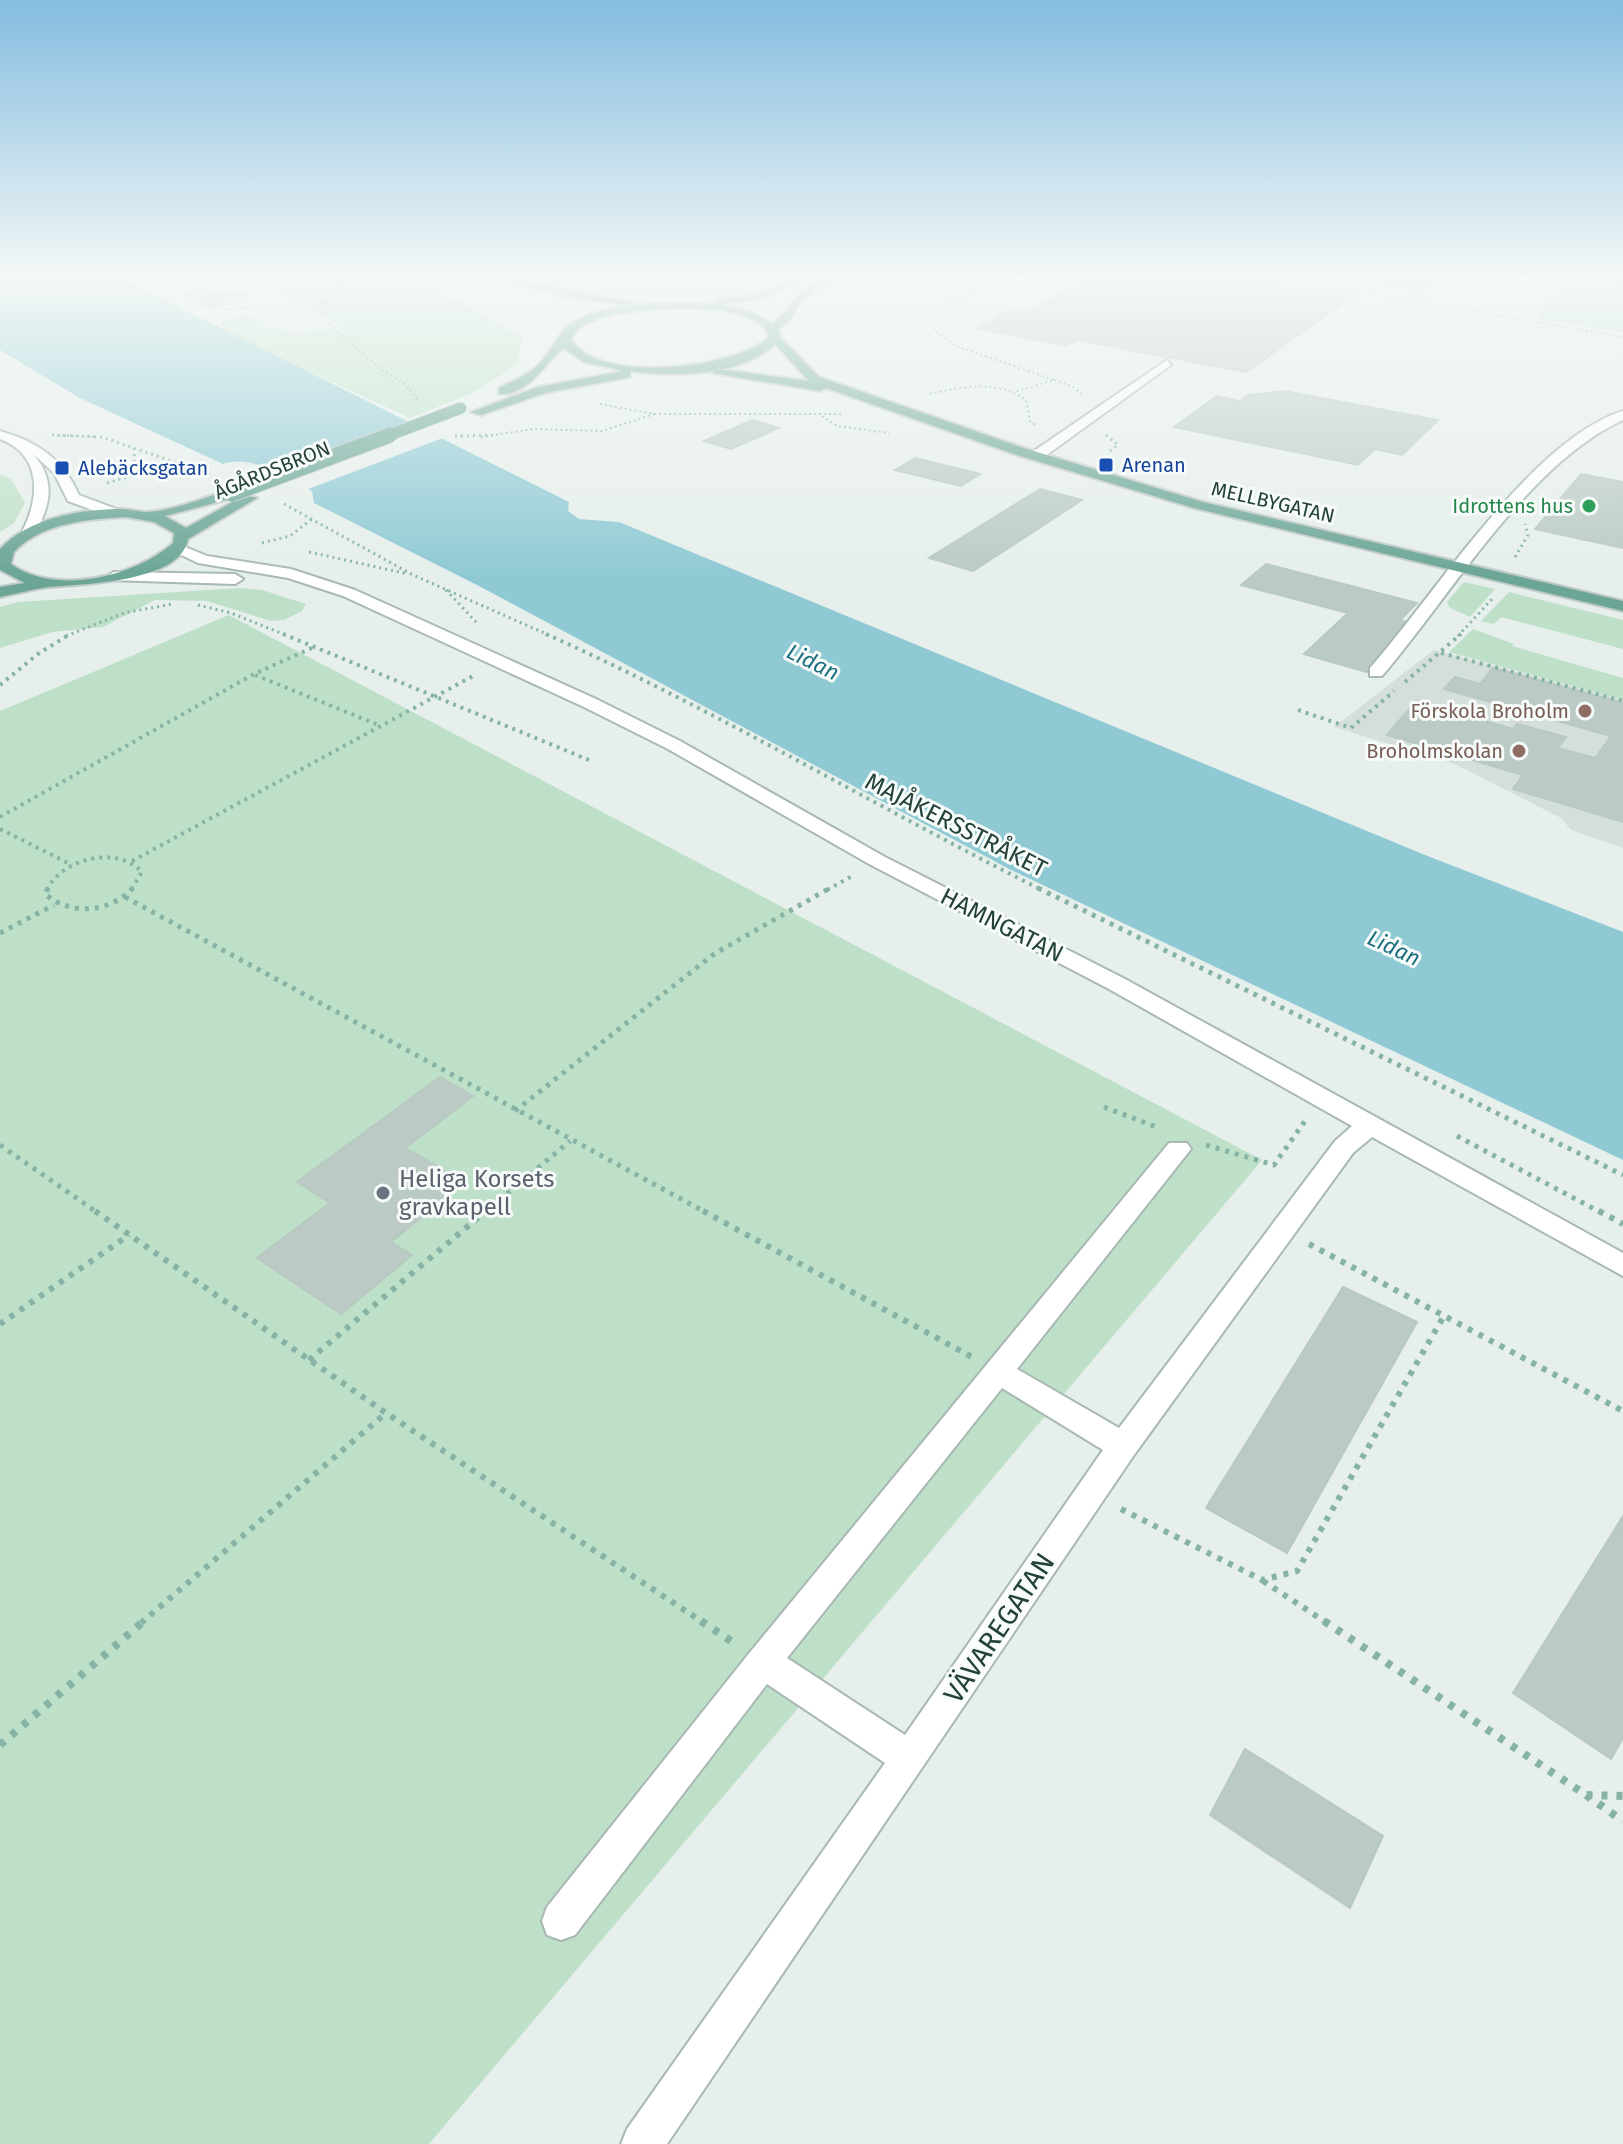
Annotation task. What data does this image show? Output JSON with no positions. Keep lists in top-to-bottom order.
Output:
{
  "streets": {
    "main road": ["ÅGÅRDSBRON", "MELLBYGATAN"],
    "street": ["HAMNGATAN", "VÄVAREGATAN"],
    "path": ["MAJÅKERSSTRÅKET"]
  },
  "crossings": [
    ["HAMNGATAN", "VÄVAREGATAN"]
  ],
  "water": ["Lidan"],
  "places": {
    "transit": ["Arenan", "Alebäcksgatan"],
    "other": [
      "Idrottens hus",
      "Förskola Broholm",
      "Broholmskolan",
      "Heliga Korsets gravkapell"
    ]
  }
}
